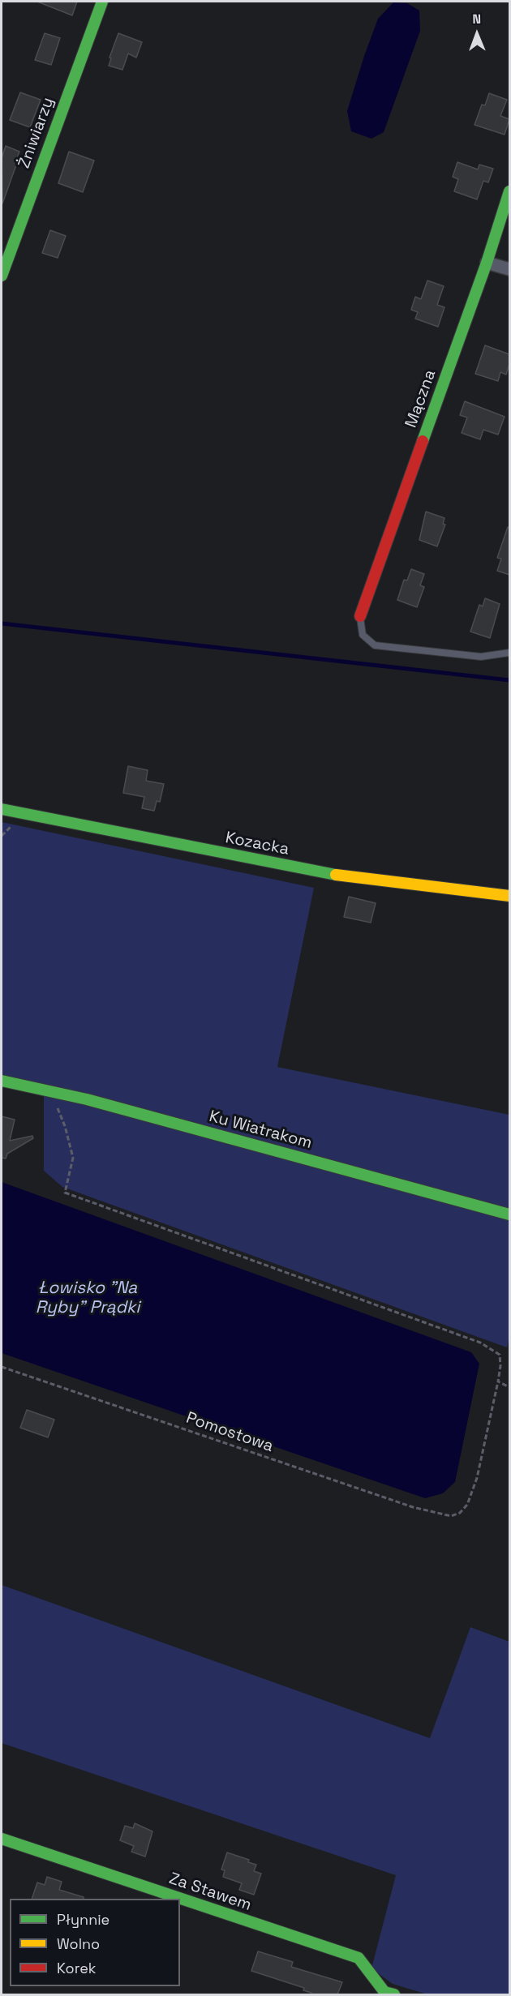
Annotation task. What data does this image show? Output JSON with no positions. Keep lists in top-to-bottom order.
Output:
{
  "streets": {
    "street": [
      "Żniwiarzy",
      "Mączna",
      "Kozacka",
      "Ku Wiatrakom",
      "Za Stawem"
    ],
    "path": ["Pomostowa"]
  },
  "water": ["Łowisko \"Na Ryby\" Prądki"],
  "legend": ["Płynnie", "Wolno", "Korek"],
  "north": "top"
}
